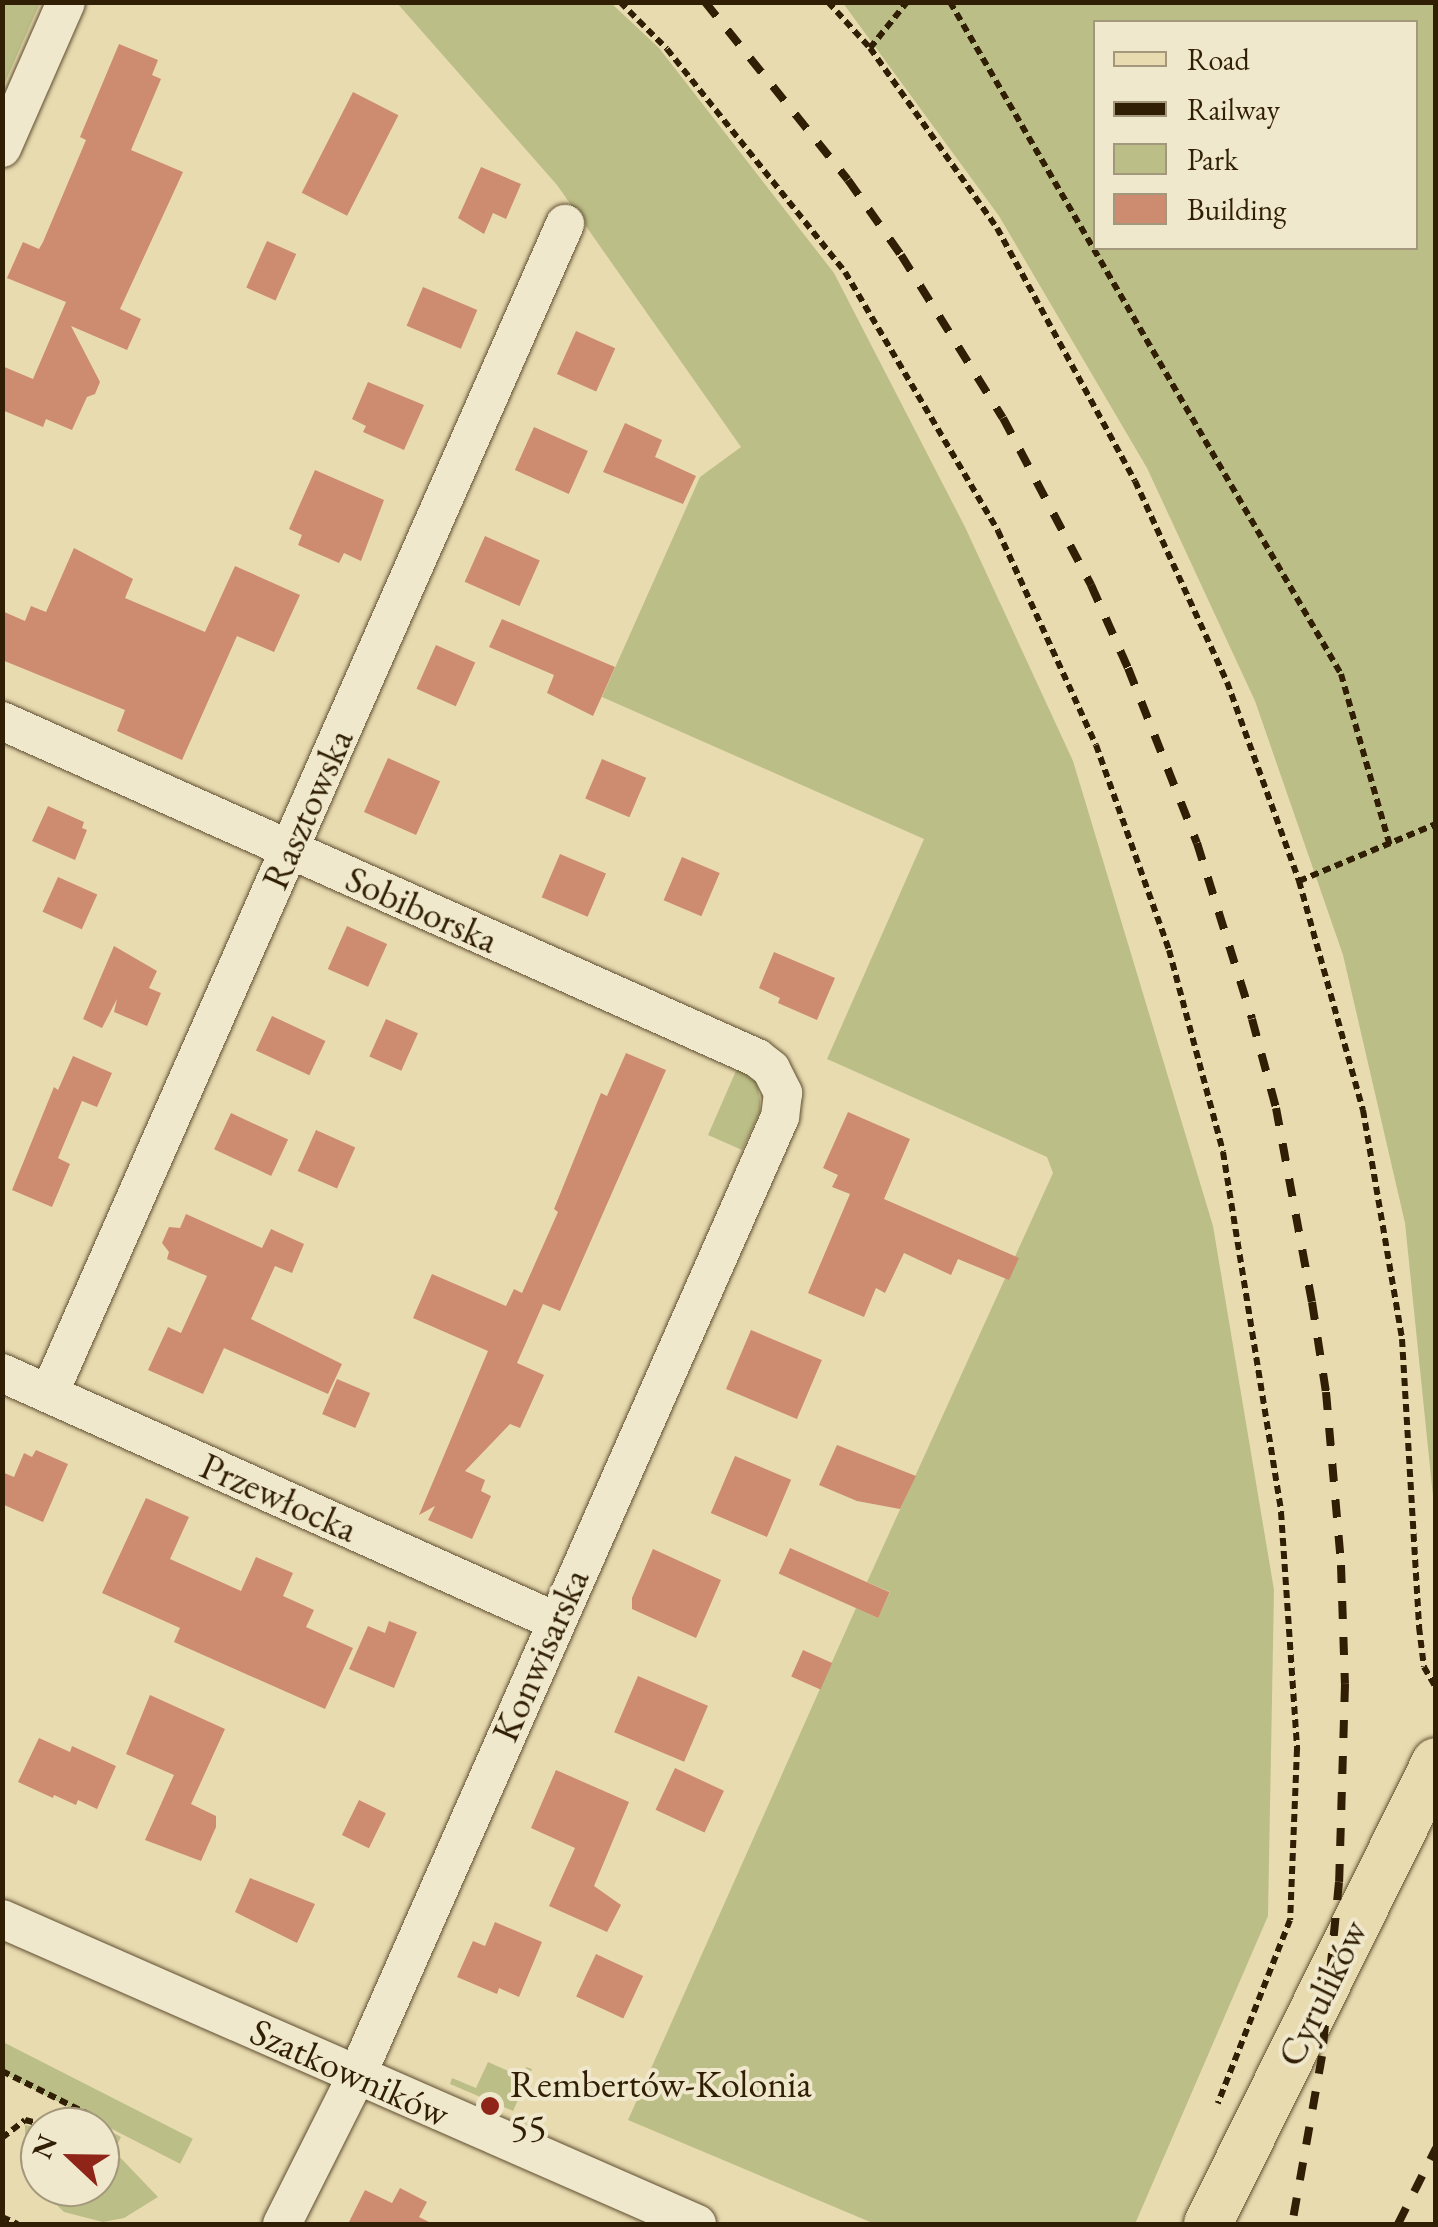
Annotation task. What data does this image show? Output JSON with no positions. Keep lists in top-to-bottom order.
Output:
{
  "streets": {
    "main road": ["Cyrulików"],
    "street": [
      "Rasztowska",
      "Sobiborska",
      "Przewłocka",
      "Konwisarska",
      "Szatkowników"
    ]
  },
  "crossings": [
    ["Rasztowska", "Sobiborska"],
    ["Rasztowska", "Przewłocka"],
    ["Sobiborska", "Konwisarska"],
    ["Przewłocka", "Konwisarska"],
    ["Konwisarska", "Szatkowników"]
  ],
  "places": ["Rembertów-Kolonia 55"],
  "legend": [
    "Road",
    "Railway",
    "Park",
    "Building"
  ],
  "north": "left"
}
